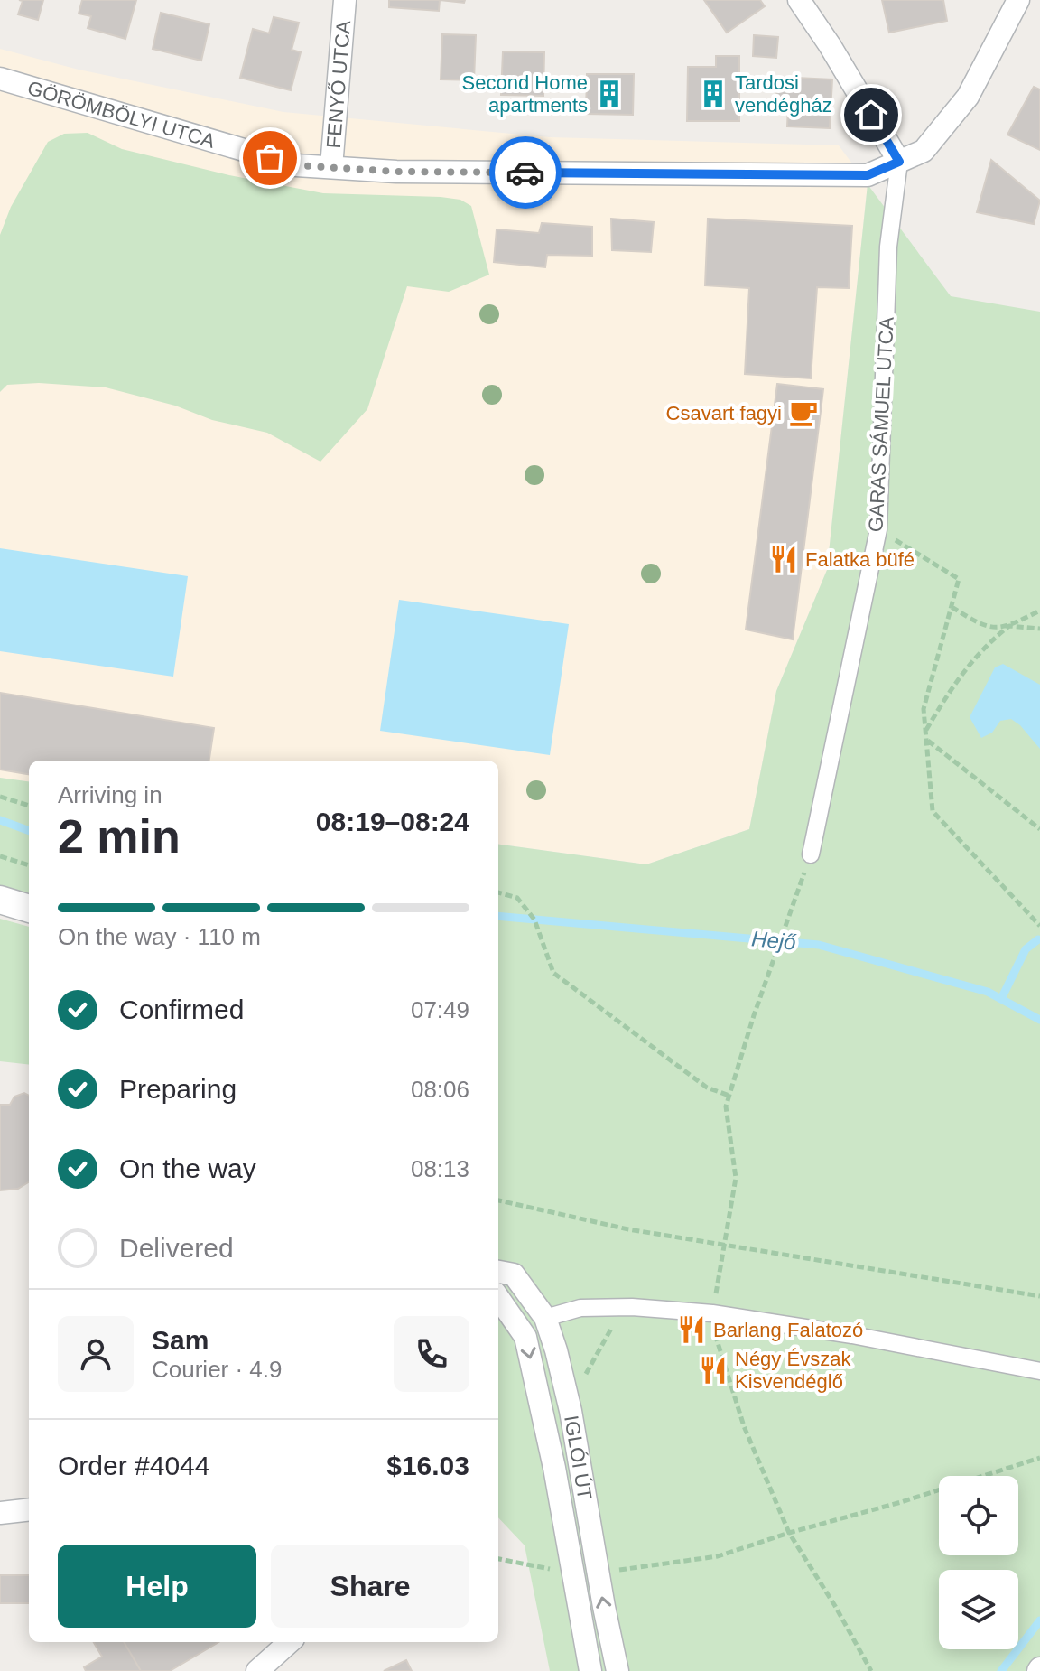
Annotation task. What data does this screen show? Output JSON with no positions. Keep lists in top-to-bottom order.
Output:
{
  "streets": {
    "street": [
      "FENYŐ UTCA",
      "GÖRÖMBÖLYI UTCA",
      "GARAS SÁMUEL UTCA",
      "IGLÓI ÚT"
    ]
  },
  "crossings": [
    ["FENYŐ UTCA", "GÖRÖMBÖLYI UTCA"],
    ["GÖRÖMBÖLYI UTCA", "GARAS SÁMUEL UTCA"]
  ],
  "water": ["Hejő"],
  "places": {
    "building": ["Second Home apartments", "Tardosi vendégház"],
    "cafe": ["Csavart fagyi"],
    "restaurant": ["Falatka büfé", "Barlang Falatozó", "Négy Évszak Kisvendéglő"]
  },
  "page": {
    "heading": ["2 min", "Arriving in", "08:19–08:24"],
    "panel": [
      "Sam",
      "Courier · 4.9",
      "Order #4044",
      "$16.03"
    ],
    "bar": "On the way · 110 m",
    "list": [
      ["Confirmed", "07:49"],
      ["Preparing", "08:06"],
      ["On the way", "08:13"],
      "Delivered"
    ],
    "buttons": ["Help", "Share"]
  }
}
